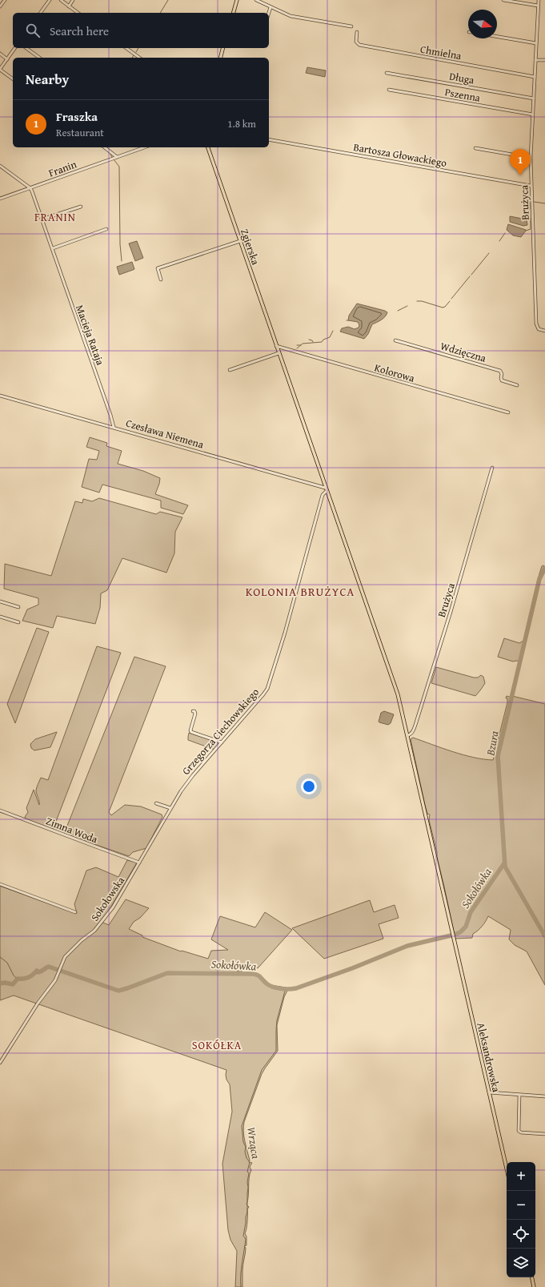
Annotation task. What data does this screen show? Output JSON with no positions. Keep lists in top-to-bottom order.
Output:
{
  "streets": {
    "main road": ["Zgierska", "Aleksandrowska"],
    "street": [
      "Chmielna",
      "Długa",
      "Pszenna",
      "Bartosza Głowackiego",
      "Franin",
      "Brużyca",
      "Macieja Rataja",
      "Wdzięczna",
      "Kolorowa",
      "Czesława Niemena",
      "Grzegorza Ciechowskiego",
      "Zimna Woda",
      "Sokołowska"
    ]
  },
  "crossings": [
    ["Chmielna", "Brużyca"],
    ["Długa", "Brużyca"],
    ["Pszenna", "Brużyca"],
    ["Bartosza Głowackiego", "Brużyca"],
    ["Franin", "Macieja Rataja"],
    ["Brużyca", "Zgierska"],
    ["Brużyca", "Aleksandrowska"],
    ["Zgierska", "Kolorowa"],
    ["Zgierska", "Czesława Niemena"],
    ["Zgierska", "Grzegorza Ciechowskiego"],
    ["Zgierska", "Aleksandrowska"],
    ["Macieja Rataja", "Czesława Niemena"],
    ["Grzegorza Ciechowskiego", "Zimna Woda"],
    ["Grzegorza Ciechowskiego", "Sokołowska"],
    ["Zimna Woda", "Sokołowska"]
  ],
  "districts": ["FRANIN", "KOLONIA BRUŻYCA", "SOKÓŁKA"],
  "water": ["Bzura", "Sokołówka", "Wrząca"],
  "north": "right",
  "page": {
    "search": "Search here",
    "heading": "Nearby",
    "list": [
      {
        "mark": "1",
        "name": "Fraszka",
        "note": "Restaurant",
        "value": "1.8 km"
      }
    ],
    "pins": "1",
    "map_buttons": ["+", "−"]
  }
}
